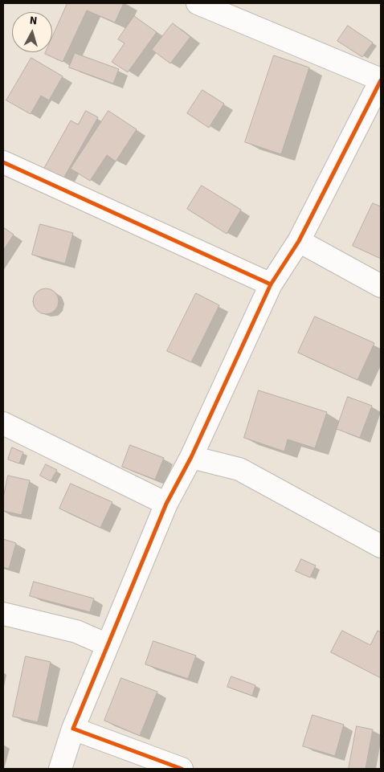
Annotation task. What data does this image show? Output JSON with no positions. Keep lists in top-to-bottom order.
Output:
{
  "north": "top"
}
